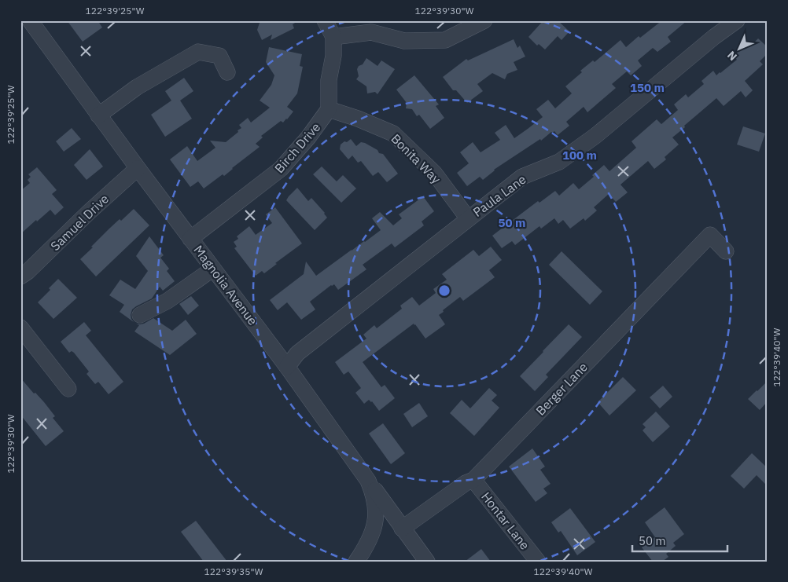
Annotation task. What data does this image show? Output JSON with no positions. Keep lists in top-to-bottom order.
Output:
{
  "streets": {
    "street": [
      "Birch Drive",
      "Bonita Way",
      "Paula Lane",
      "Samuel Drive",
      "Magnolia Avenue",
      "Berger Lane",
      "Hontar Lane"
    ]
  },
  "crossings": [
    ["Birch Drive", "Bonita Way"],
    ["Birch Drive", "Magnolia Avenue"],
    ["Bonita Way", "Paula Lane"],
    ["Paula Lane", "Magnolia Avenue"],
    ["Samuel Drive", "Magnolia Avenue"],
    ["Berger Lane", "Hontar Lane"]
  ],
  "scale_bar": "50 m",
  "north": "bottom left",
  "coordinates": [
    "122°39'25\"W",
    "122°39'30\"W",
    "122°39'40\"W",
    "122°39'35\"W"
  ],
  "rings": ["150 m", "100 m", "50 m"]
}
